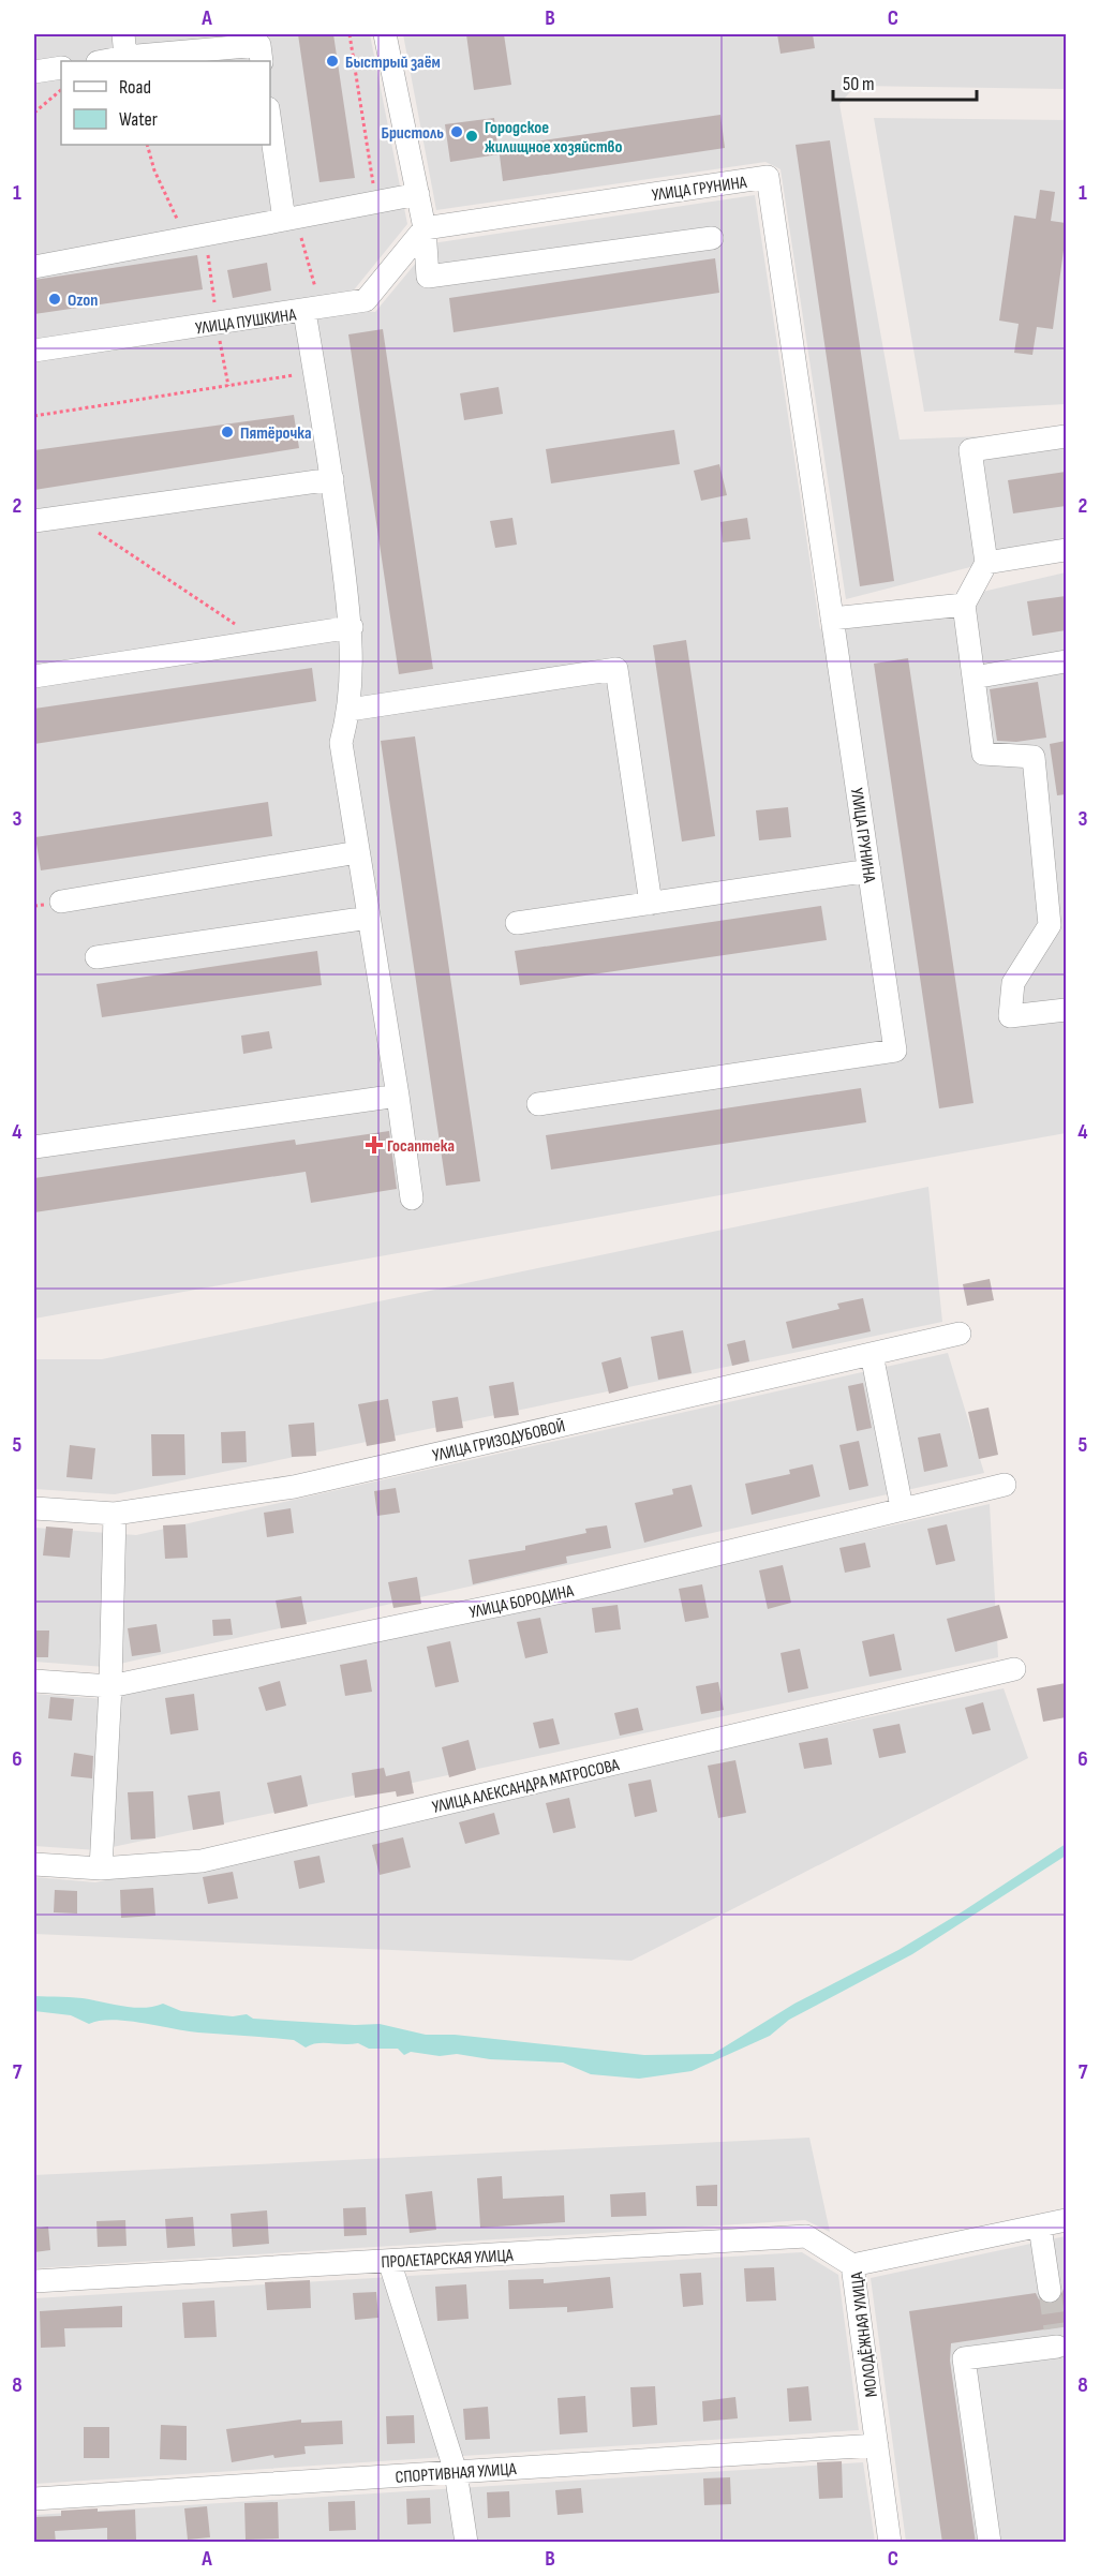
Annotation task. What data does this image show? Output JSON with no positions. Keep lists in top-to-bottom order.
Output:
{
  "streets": {
    "street": [
      "УЛИЦА ГРУНИНА",
      "УЛИЦА ПУШКИНА",
      "УЛИЦА ГРИЗОДУБОВОЙ",
      "УЛИЦА БОРОДИНА",
      "УЛИЦА АЛЕКСАНДРА МАТРОСОВА",
      "ПРОЛЕТАРСКАЯ УЛИЦА",
      "МОЛОДЁЖНАЯ УЛИЦА",
      "СПОРТИВНАЯ УЛИЦА"
    ]
  },
  "crossings": [
    ["УЛИЦА ГРУНИНА", "УЛИЦА ПУШКИНА"],
    ["ПРОЛЕТАРСКАЯ УЛИЦА", "МОЛОДЁЖНАЯ УЛИЦА"],
    ["МОЛОДЁЖНАЯ УЛИЦА", "СПОРТИВНАЯ УЛИЦА"]
  ],
  "places": {
    "other": [
      "Быстрый заём",
      "Бристоль",
      "Городское жилищное хозяйство",
      "Ozon",
      "Пятёрочка"
    ],
    "health": ["Госаптека"]
  },
  "legend": ["Road", "Water"],
  "scale_bar": "50 m",
  "grid": {
    "columns": ["A", "B", "C"],
    "rows": [
      "1",
      "2",
      "3",
      "4",
      "5",
      "6",
      "7",
      "8"
    ]
  }
}
